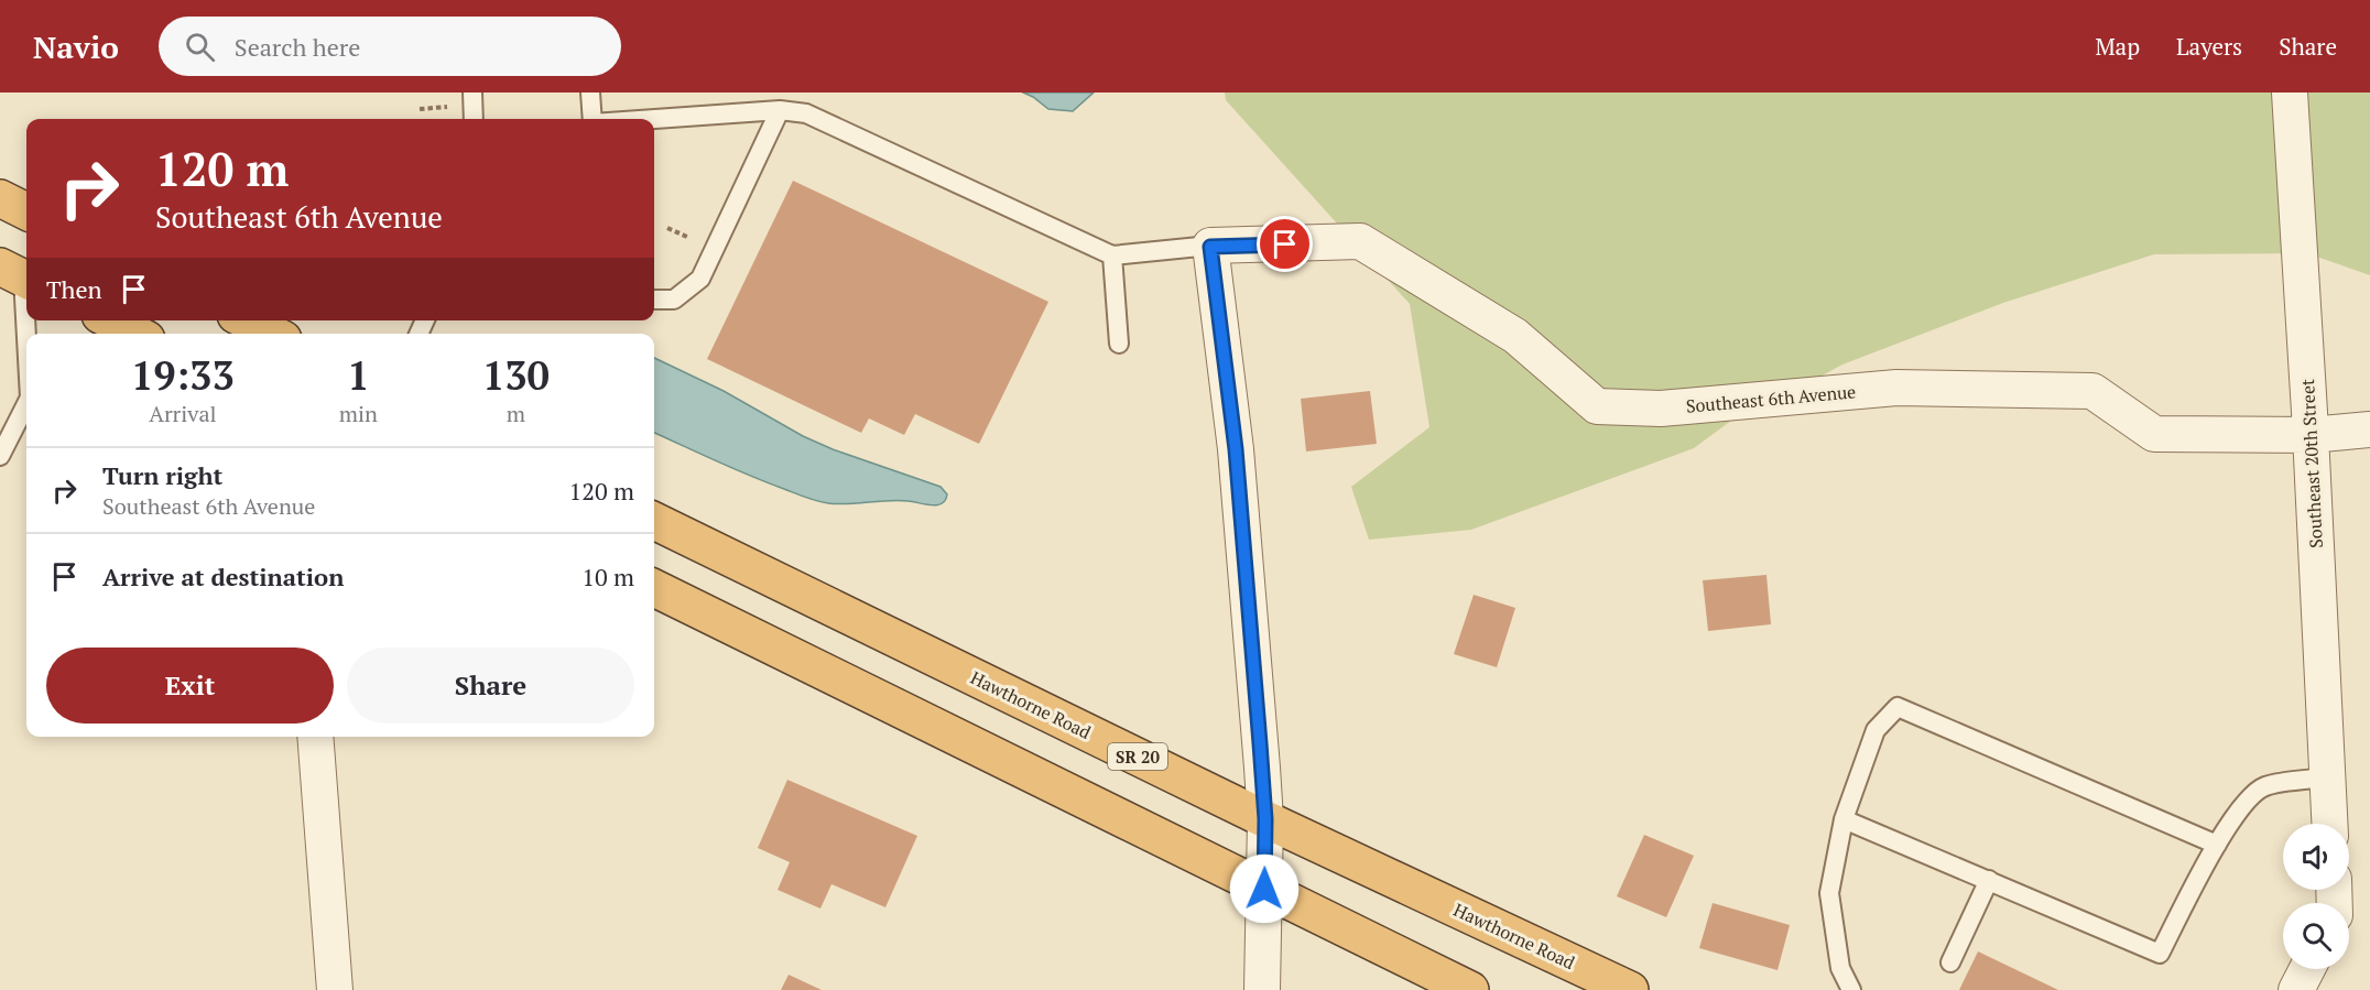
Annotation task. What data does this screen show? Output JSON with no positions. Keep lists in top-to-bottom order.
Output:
{
  "streets": {
    "highway": ["Hawthorne Road", "SR 20"],
    "street": ["Southeast 6th Avenue", "Southeast 20th Street"]
  },
  "crossings": [
    ["Southeast 6th Avenue", "Southeast 20th Street"]
  ],
  "page": {
    "header": "Navio",
    "search": "Search here",
    "nav": ["Map", "Layers", "Share"],
    "turn": ["120 m", "Southeast 6th Avenue"],
    "then": "Then",
    "eta": [
      "19:33",
      "Arrival",
      "1",
      "min",
      "130",
      "m"
    ],
    "list": [
      {
        "name": "Turn right",
        "note": "Southeast 6th Avenue",
        "value": "120 m"
      },
      {
        "name": "Arrive at destination",
        "value": "10 m"
      }
    ],
    "buttons": ["Exit", "Share"]
  }
}
